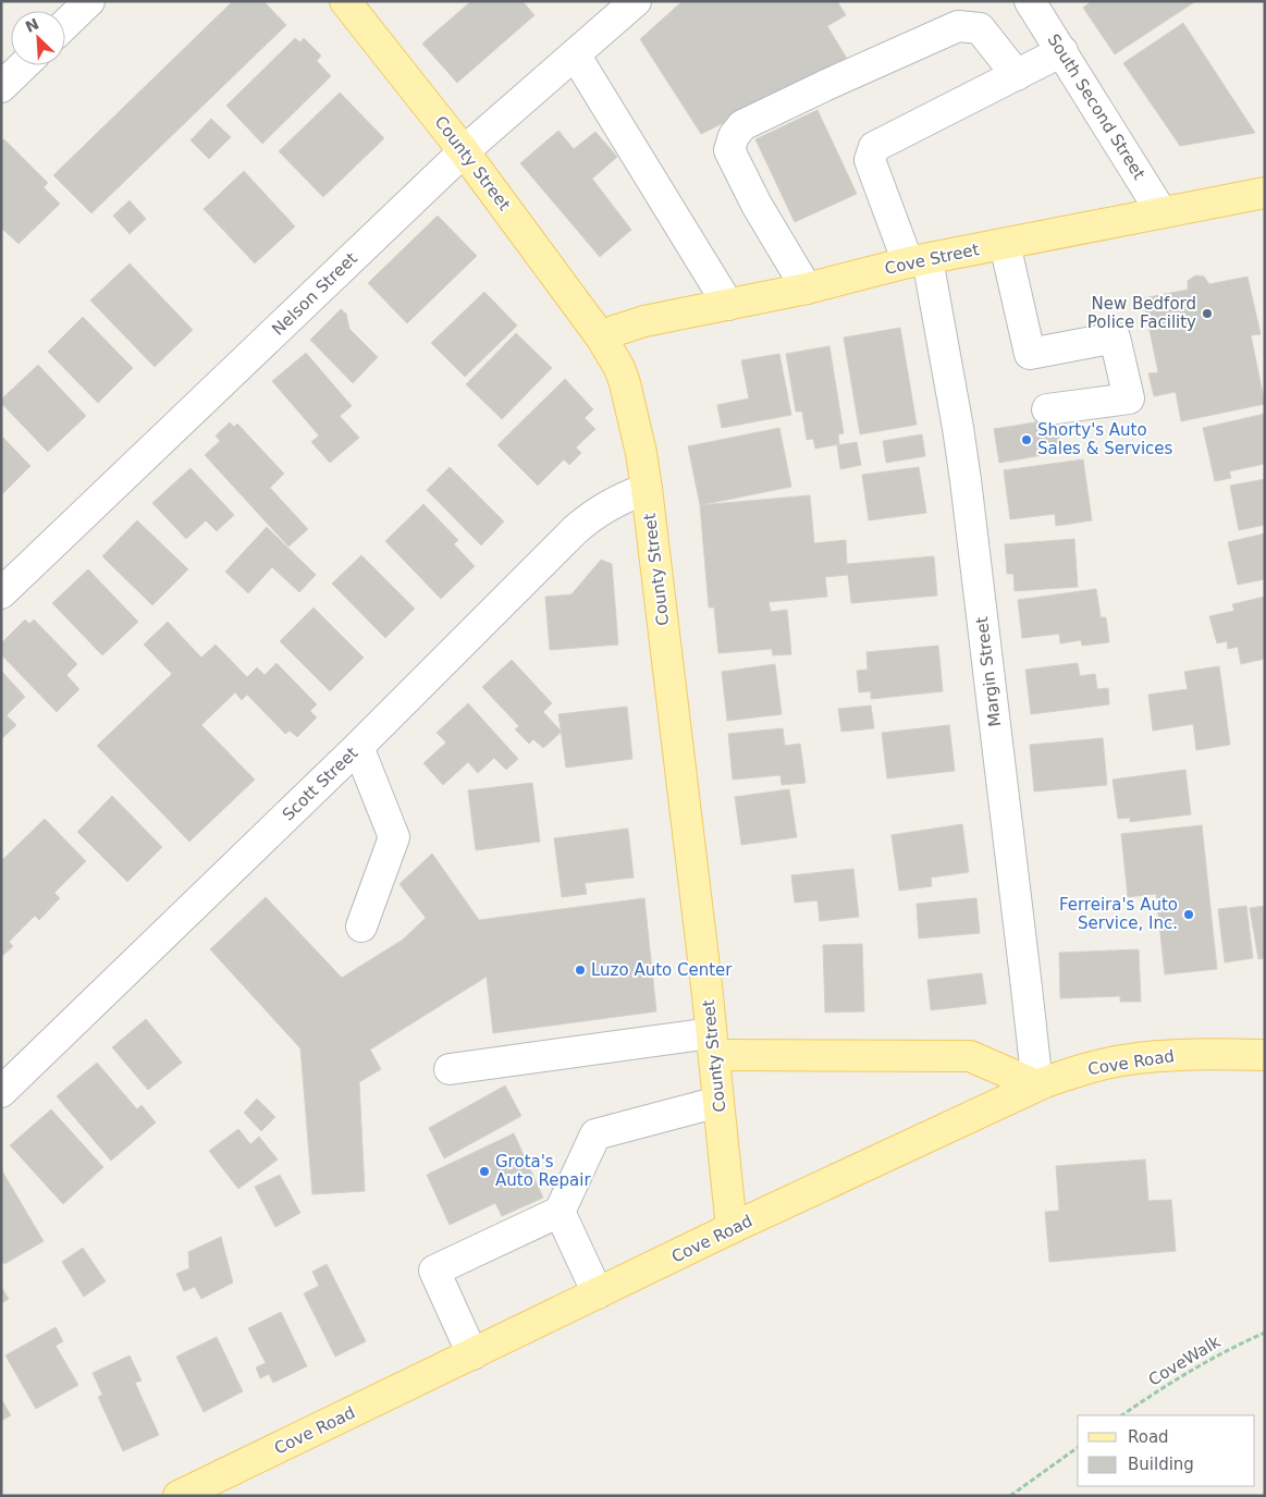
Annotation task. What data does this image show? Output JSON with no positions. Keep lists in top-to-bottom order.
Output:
{
  "streets": {
    "main road": ["County Street", "Cove Street", "Cove Road"],
    "street": [
      "South Second Street",
      "Nelson Street",
      "Margin Street",
      "Scott Street"
    ],
    "path": ["CoveWalk"]
  },
  "crossings": [
    ["South Second Street", "Cove Street"],
    ["South Second Street", "Margin Street"],
    ["County Street", "Cove Street"],
    ["County Street", "Nelson Street"],
    ["County Street", "Scott Street"],
    ["County Street", "Cove Road"],
    ["Cove Street", "Margin Street"],
    ["Margin Street", "Cove Road"]
  ],
  "places": [
    "New Bedford Police Facility",
    "Shorty's Auto Sales & Services",
    "Ferreira's Auto Service, Inc.",
    "Luzo Auto Center",
    "Grota's Auto Repair"
  ],
  "legend": ["Road", "Building"],
  "north": "top left"
}
